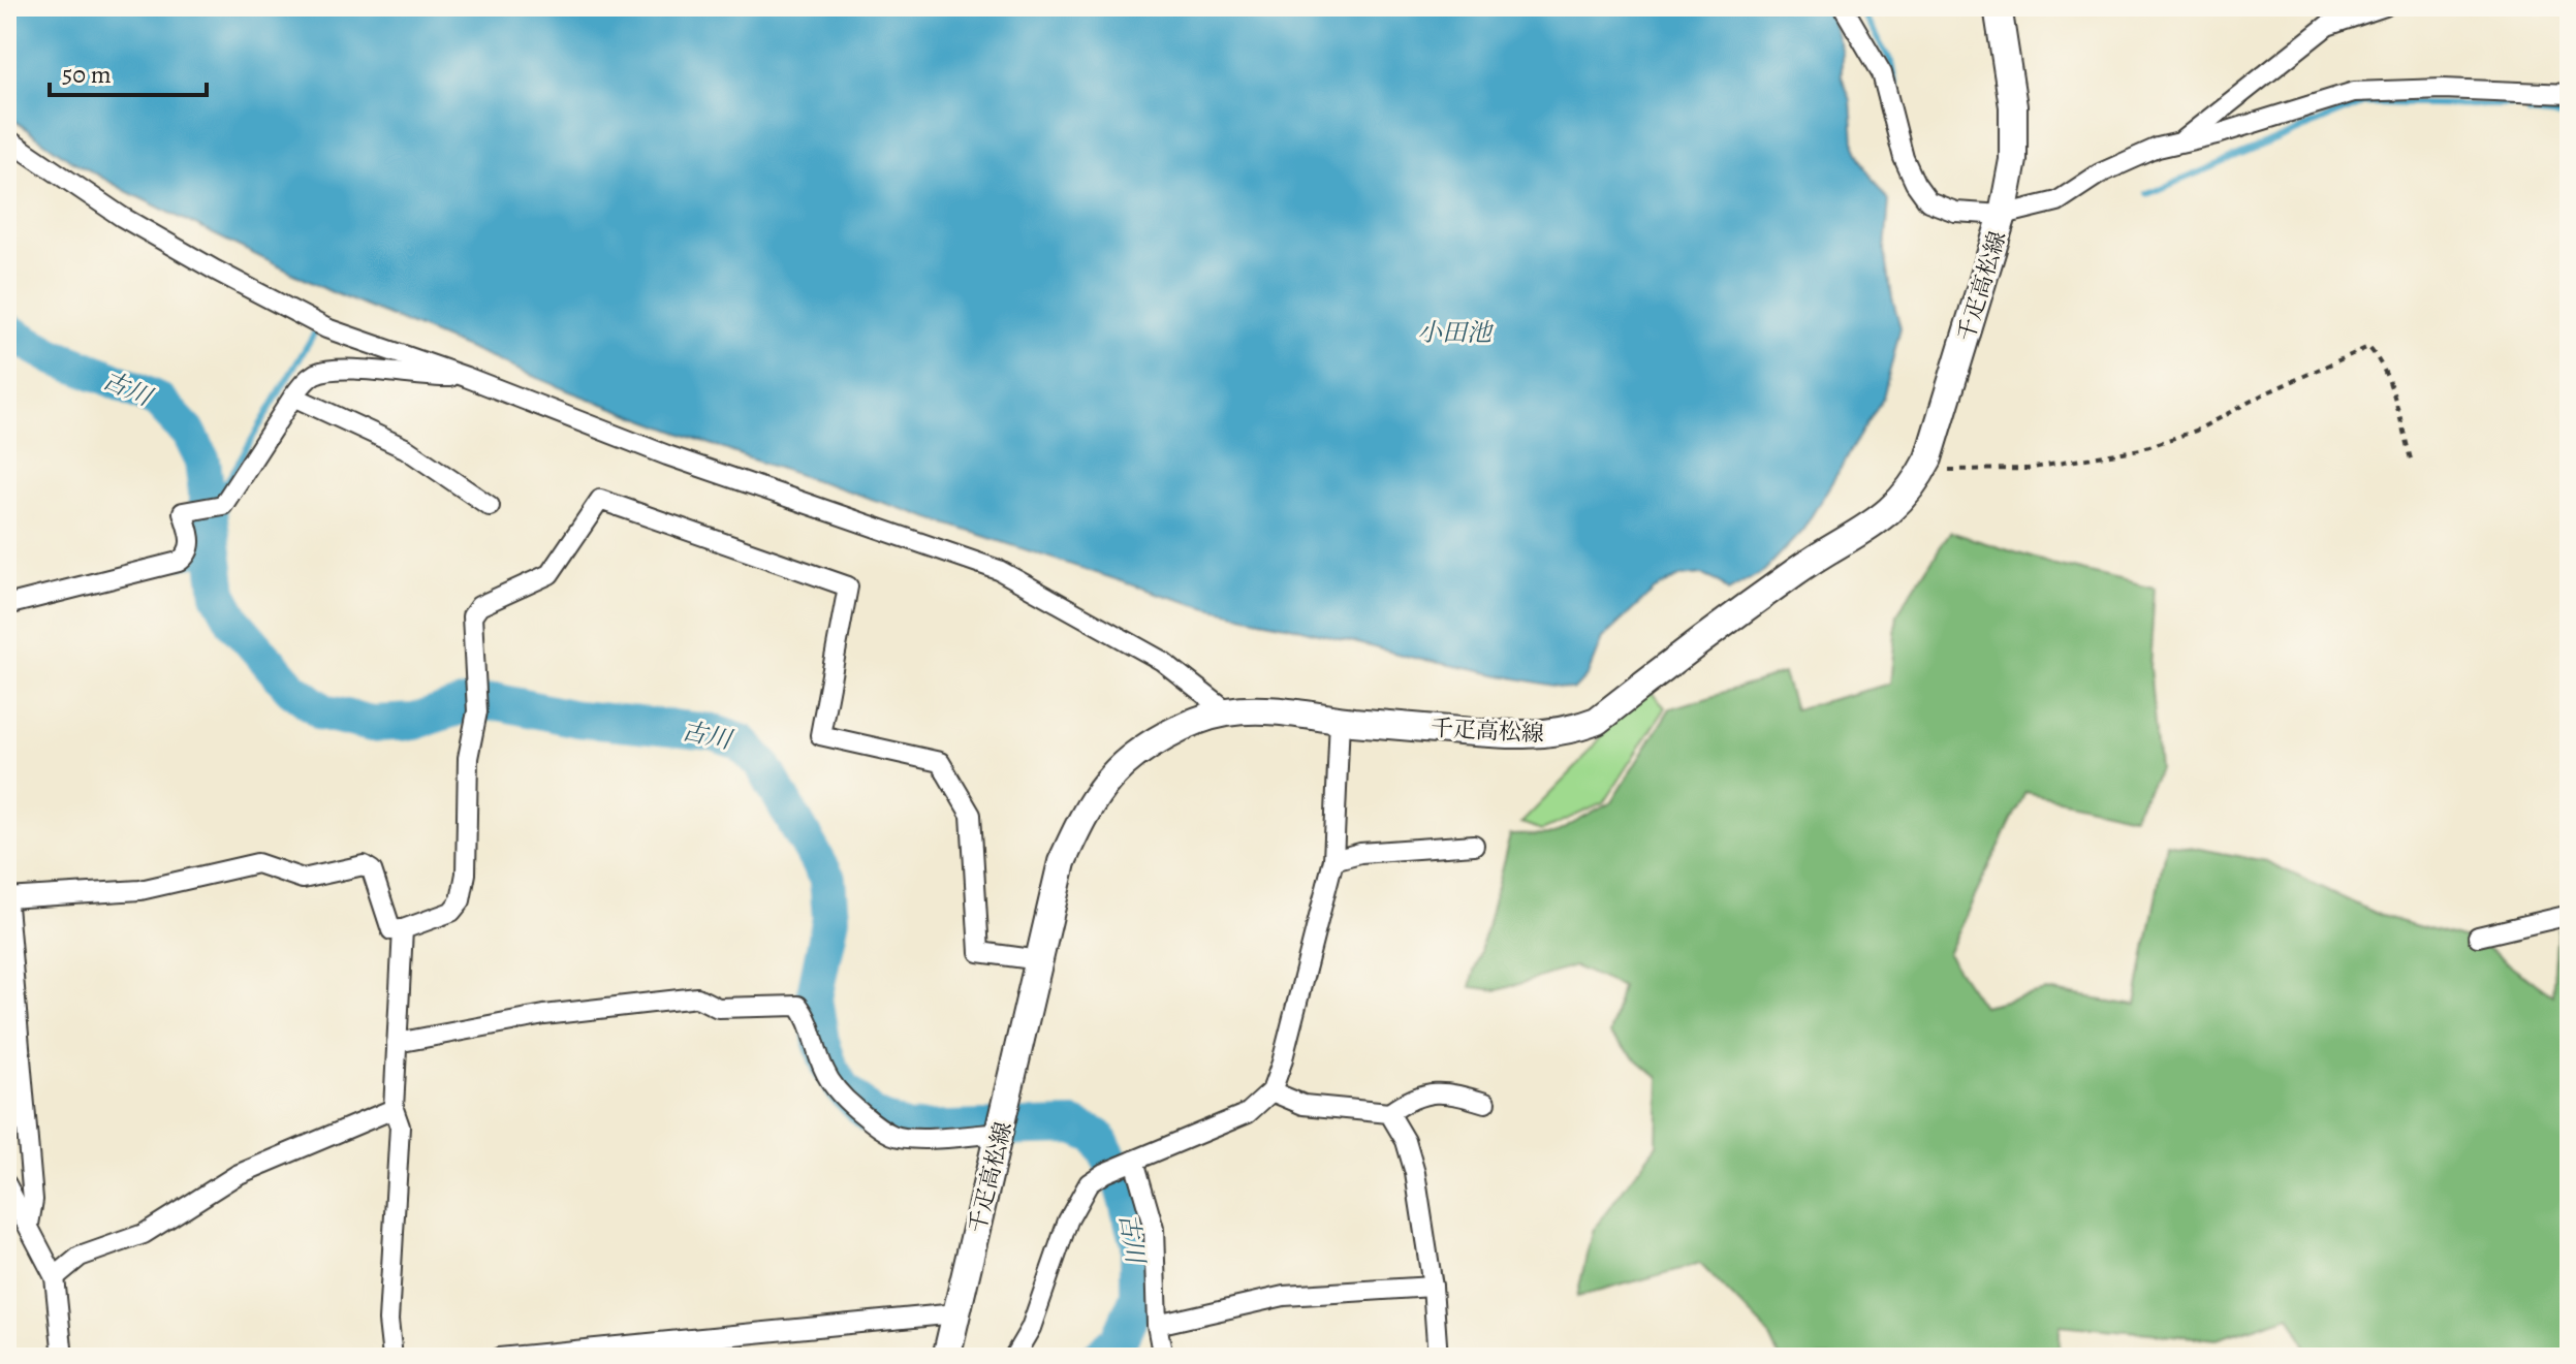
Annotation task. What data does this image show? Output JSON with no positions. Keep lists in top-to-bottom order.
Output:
{
  "streets": {
    "main road": ["千疋高松線"]
  },
  "water": ["小田池", "古川"],
  "scale_bar": "50 m"
}
